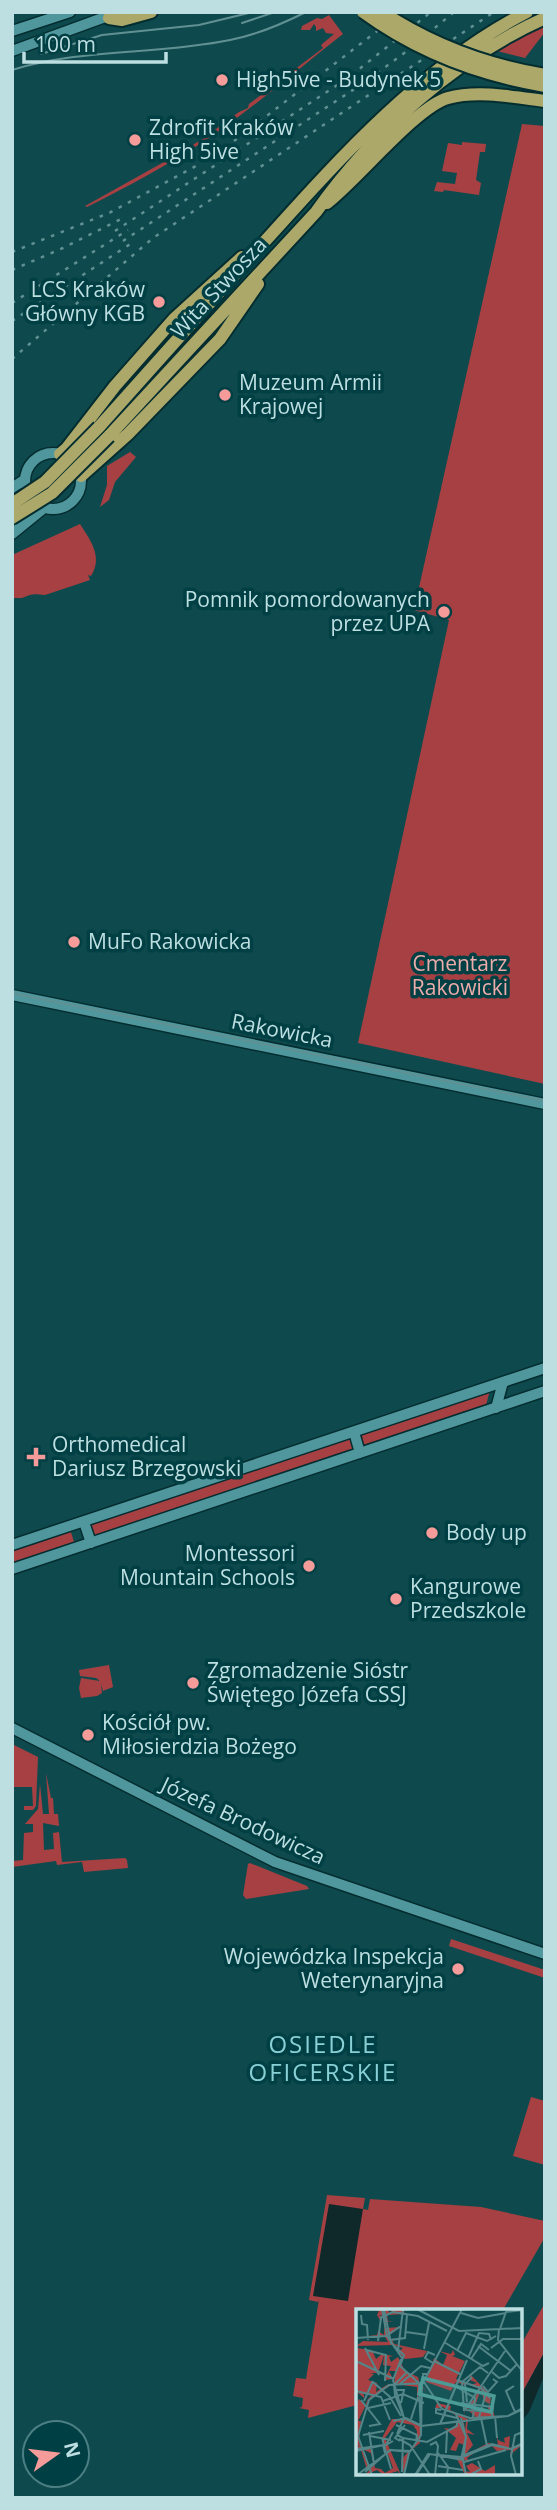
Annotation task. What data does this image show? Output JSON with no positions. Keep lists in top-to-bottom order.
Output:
{
  "streets": {
    "main road": ["Wita Stwosza"],
    "street": ["Rakowicka", "Józefa Brodowicza"]
  },
  "districts": ["OSIEDLE OFICERSKIE"],
  "parks": ["Cmentarz Rakowicki"],
  "places": {
    "other": [
      "High5ive - Budynek 5",
      "Zdrofit Kraków High 5ive",
      "LCS Kraków Główny KGB",
      "Muzeum Armii Krajowej",
      "Pomnik pomordowanych przez UPA",
      "MuFo Rakowicka",
      "Body up",
      "Montessori Mountain Schools",
      "Kangurowe Przedszkole",
      "Zgromadzenie Sióstr Świętego Józefa CSSJ",
      "Kościół pw. Miłosierdzia Bożego",
      "Wojewódzka Inspekcja Weterynaryjna"
    ],
    "health": ["Orthomedical Dariusz Brzegowski"]
  },
  "scale_bar": "100 m",
  "north": "right"
}
